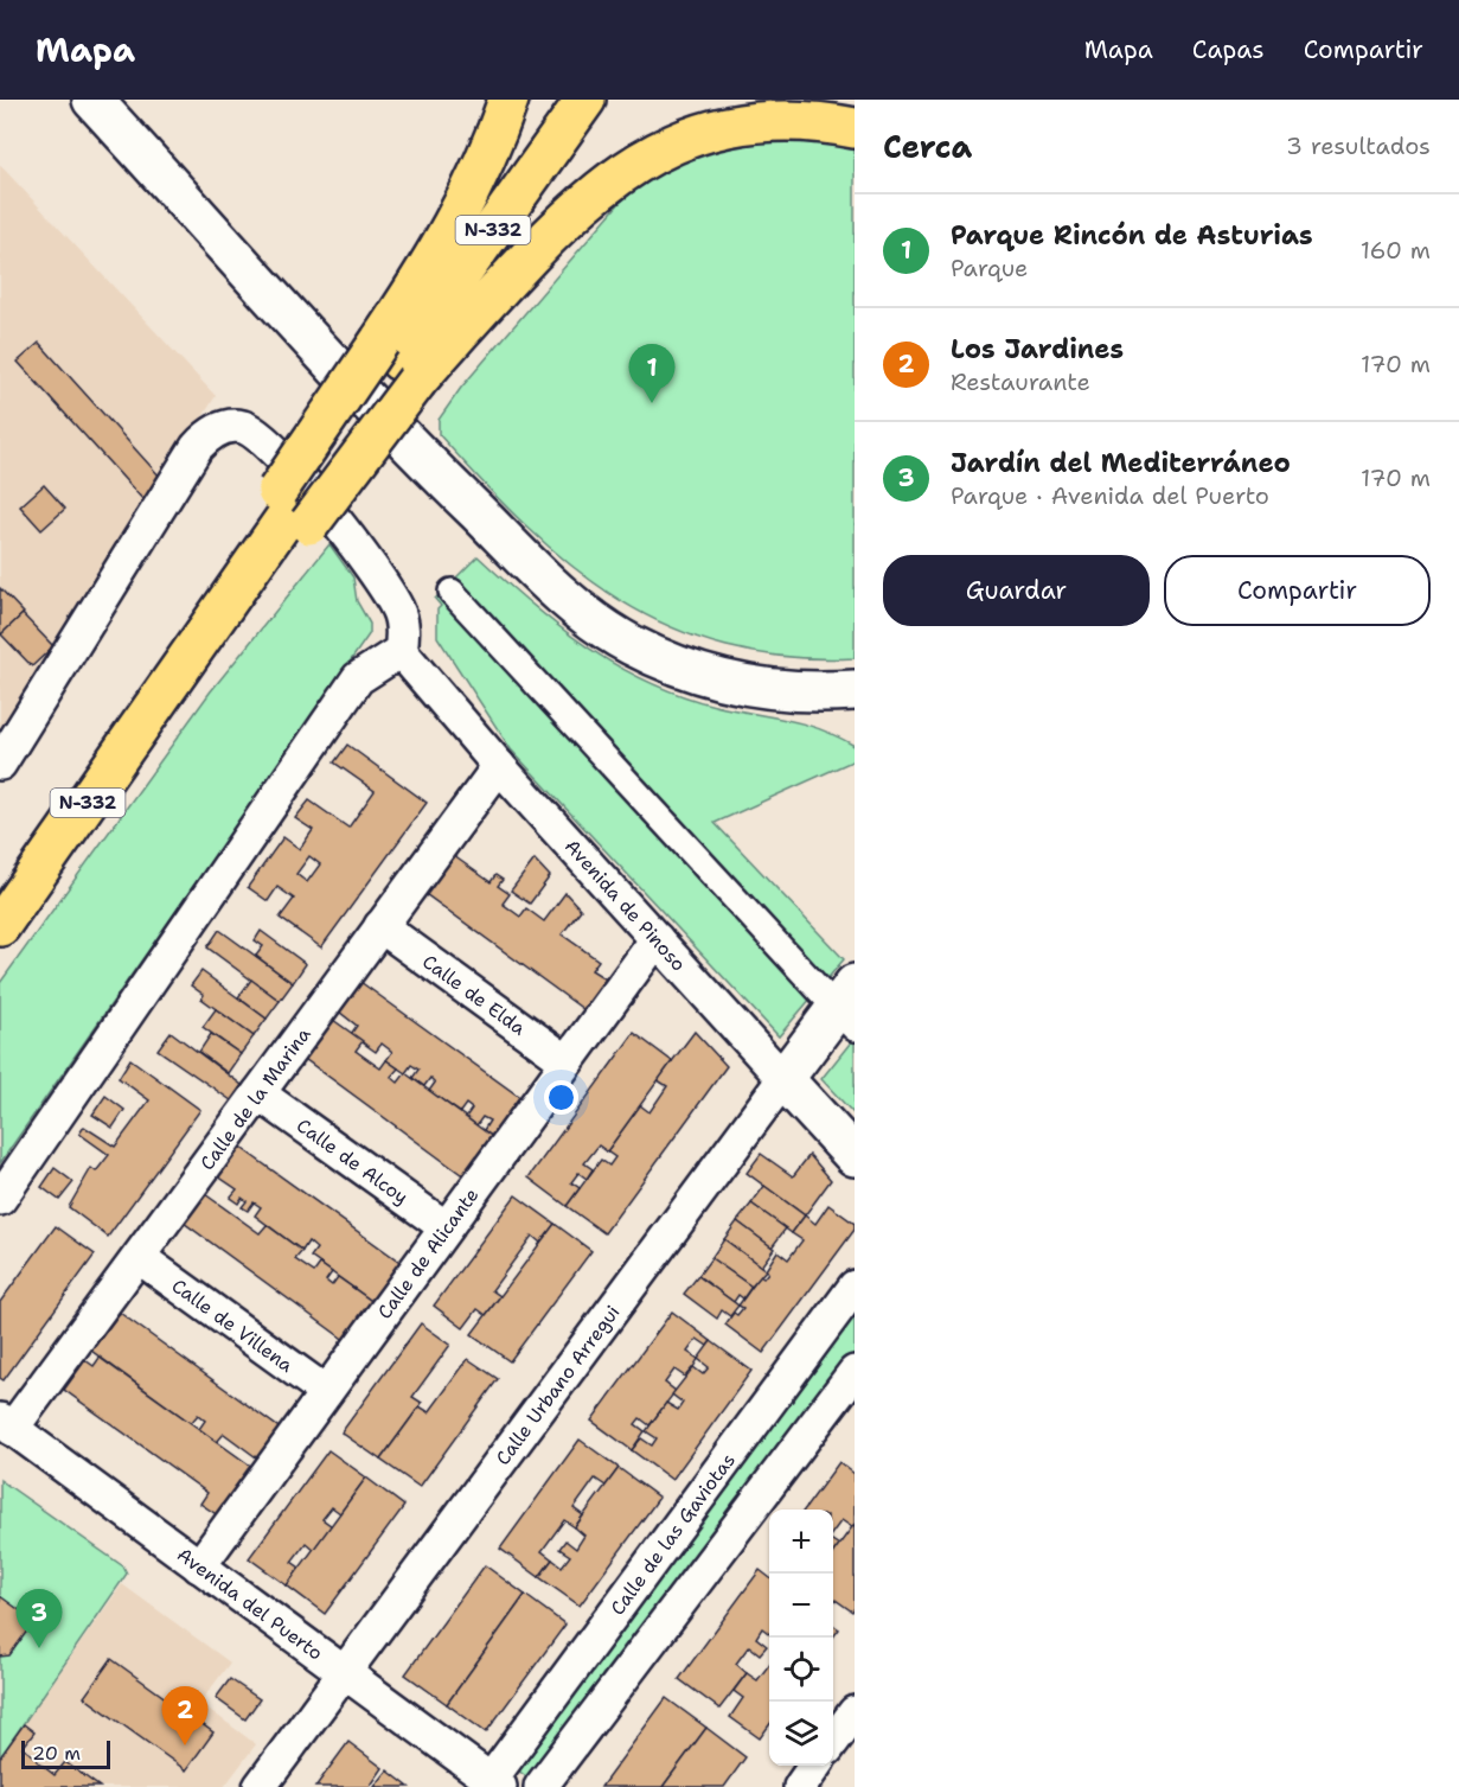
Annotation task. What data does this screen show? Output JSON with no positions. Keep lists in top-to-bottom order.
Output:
{
  "streets": {
    "highway": ["N-332"],
    "street": [
      "Avenida de Pinoso",
      "Calle de Elda",
      "Calle de la Marina",
      "Calle de Alcoy",
      "Calle de Alicante",
      "Calle de Villena",
      "Calle Urbano Arregui",
      "Calle de las Gaviotas",
      "Avenida del Puerto"
    ]
  },
  "crossings": [
    ["Avenida de Pinoso", "Calle de la Marina"],
    ["Avenida de Pinoso", "Calle de Alicante"],
    ["Avenida de Pinoso", "Calle Urbano Arregui"],
    ["Calle de Elda", "Calle de la Marina"],
    ["Calle de Elda", "Calle de Alicante"],
    ["Calle de la Marina", "Calle de Alcoy"],
    ["Calle de la Marina", "Calle de Villena"],
    ["Calle de la Marina", "Avenida del Puerto"],
    ["Calle de Alcoy", "Calle de Alicante"],
    ["Calle de Alicante", "Calle de Villena"],
    ["Calle de Alicante", "Avenida del Puerto"],
    ["Calle Urbano Arregui", "Avenida del Puerto"],
    ["Calle de las Gaviotas", "Avenida del Puerto"]
  ],
  "scale_bar": "20 m",
  "page": {
    "header": "Mapa",
    "nav": ["Mapa", "Capas", "Compartir"],
    "heading": ["Cerca", "3 resultados"],
    "list": [
      {
        "mark": "1",
        "name": "Parque Rincón de Asturias",
        "note": "Parque",
        "value": "160 m"
      },
      {
        "mark": "2",
        "name": "Los Jardines",
        "note": "Restaurante",
        "value": "170 m"
      },
      {
        "mark": "3",
        "name": "Jardín del Mediterráneo",
        "note": "Parque · Avenida del Puerto",
        "value": "170 m"
      }
    ],
    "pins": ["1", "3", "2"],
    "buttons": ["Guardar", "Compartir"],
    "map_buttons": ["+", "−"],
    "scale": "20 m"
  }
}
